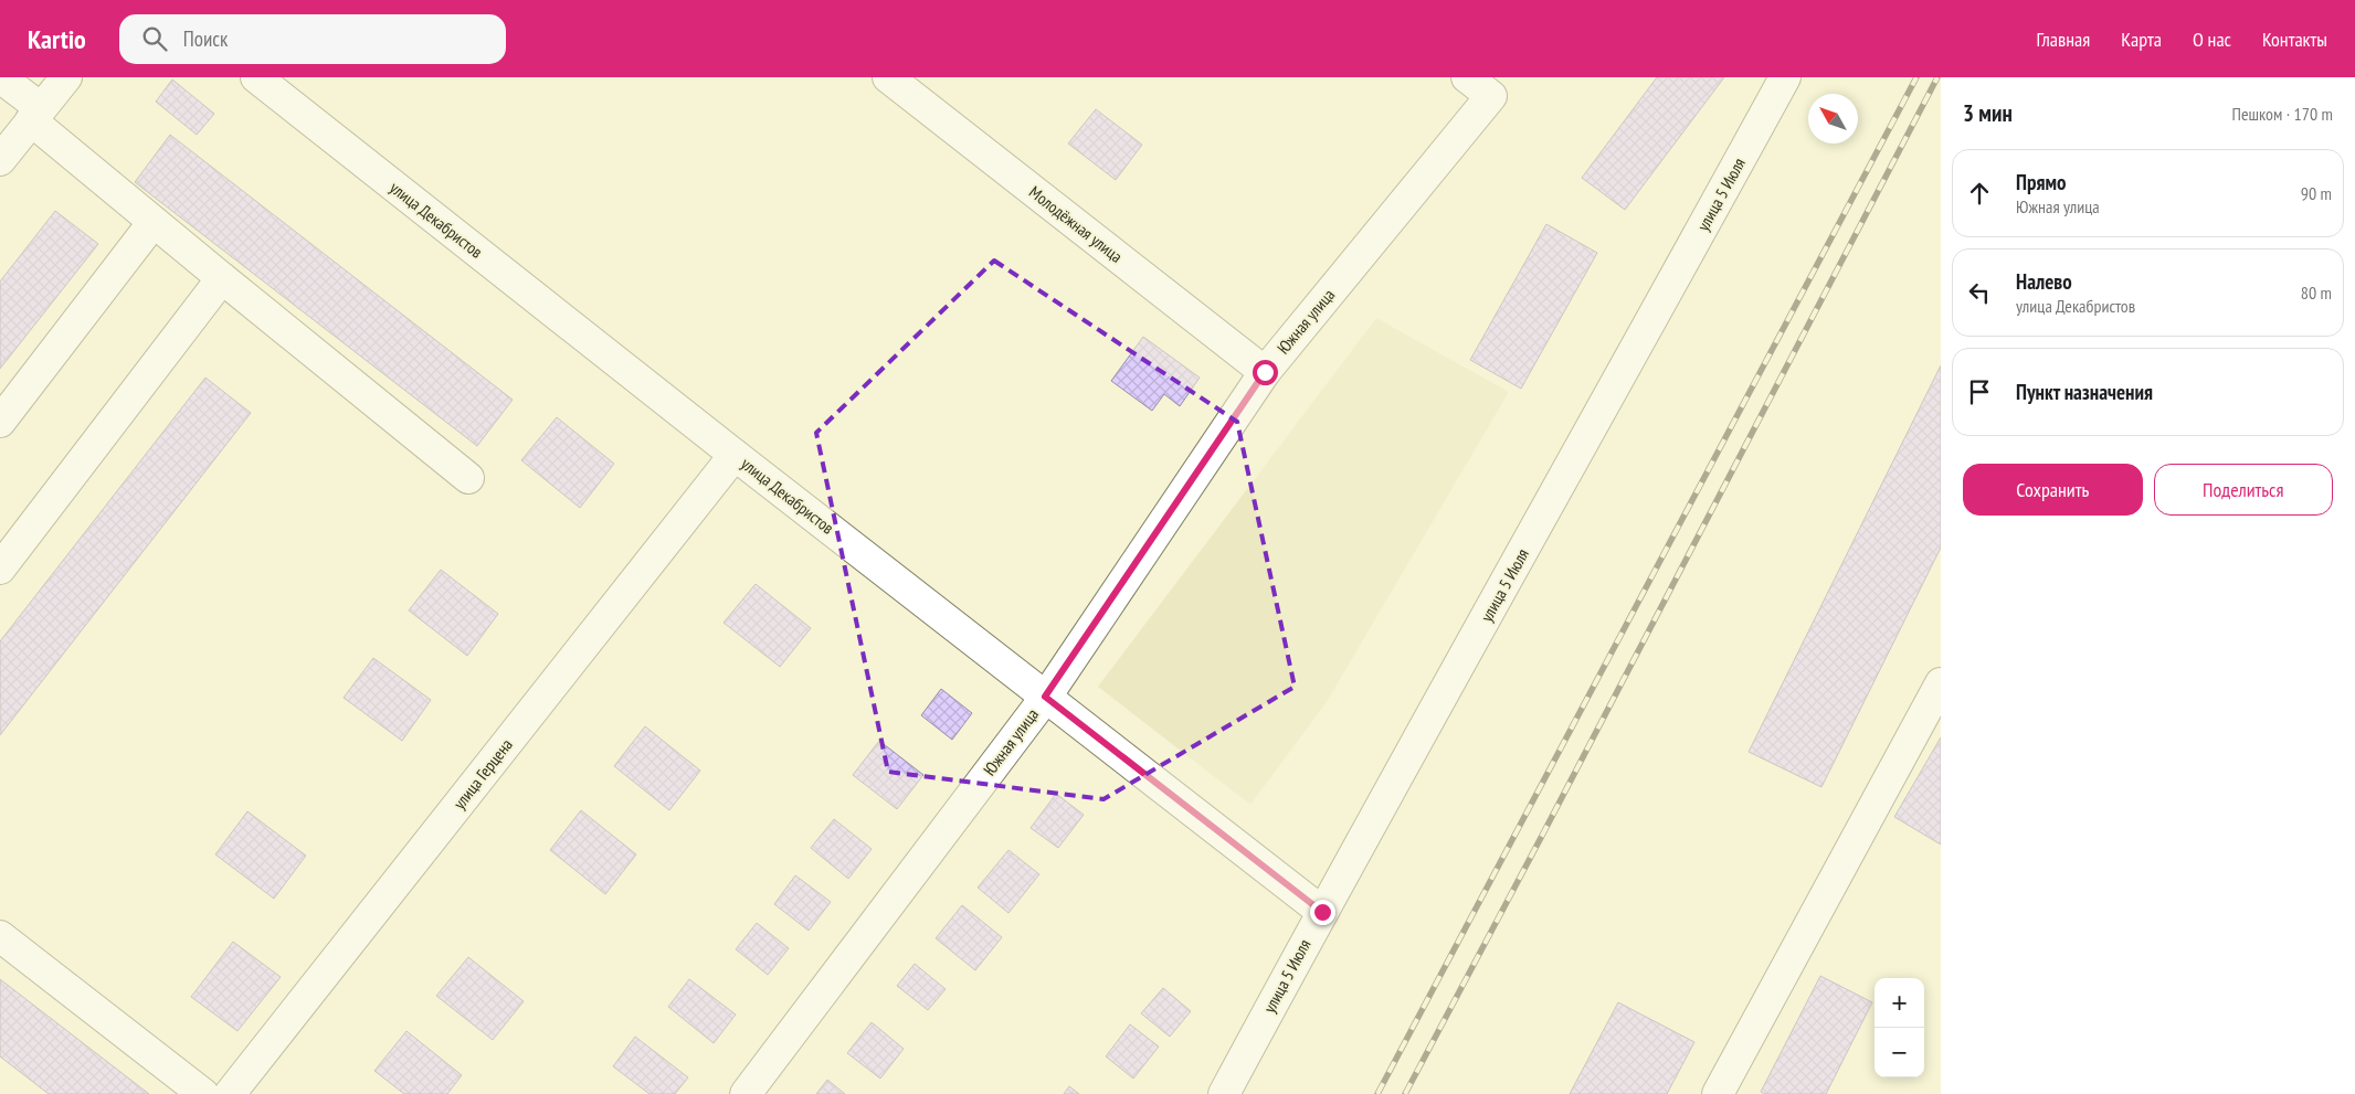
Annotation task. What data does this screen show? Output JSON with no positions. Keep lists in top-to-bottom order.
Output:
{
  "streets": {
    "main road": [
      "улица 5 Июля",
      "улица Декабристов",
      "Молодёжная улица",
      "Южная улица",
      "улица Герцена"
    ]
  },
  "crossings": [
    ["улица 5 Июля", "улица Декабристов"],
    ["улица Декабристов", "Южная улица"],
    ["улица Декабристов", "улица Герцена"],
    ["Молодёжная улица", "Южная улица"]
  ],
  "north": "top left",
  "page": {
    "header": "Kartio",
    "search": "Поиск",
    "nav": [
      "Главная",
      "Карта",
      "О нас",
      "Контакты"
    ],
    "heading": ["3 мин", "Пешком · 170 m"],
    "list": [
      ["Прямо", "Южная улица", "90 m"],
      ["Налево", "улица Декабристов", "80 m"],
      "Пункт назначения"
    ],
    "buttons": ["Сохранить", "Поделиться"],
    "map_buttons": ["+", "−"]
  }
}
